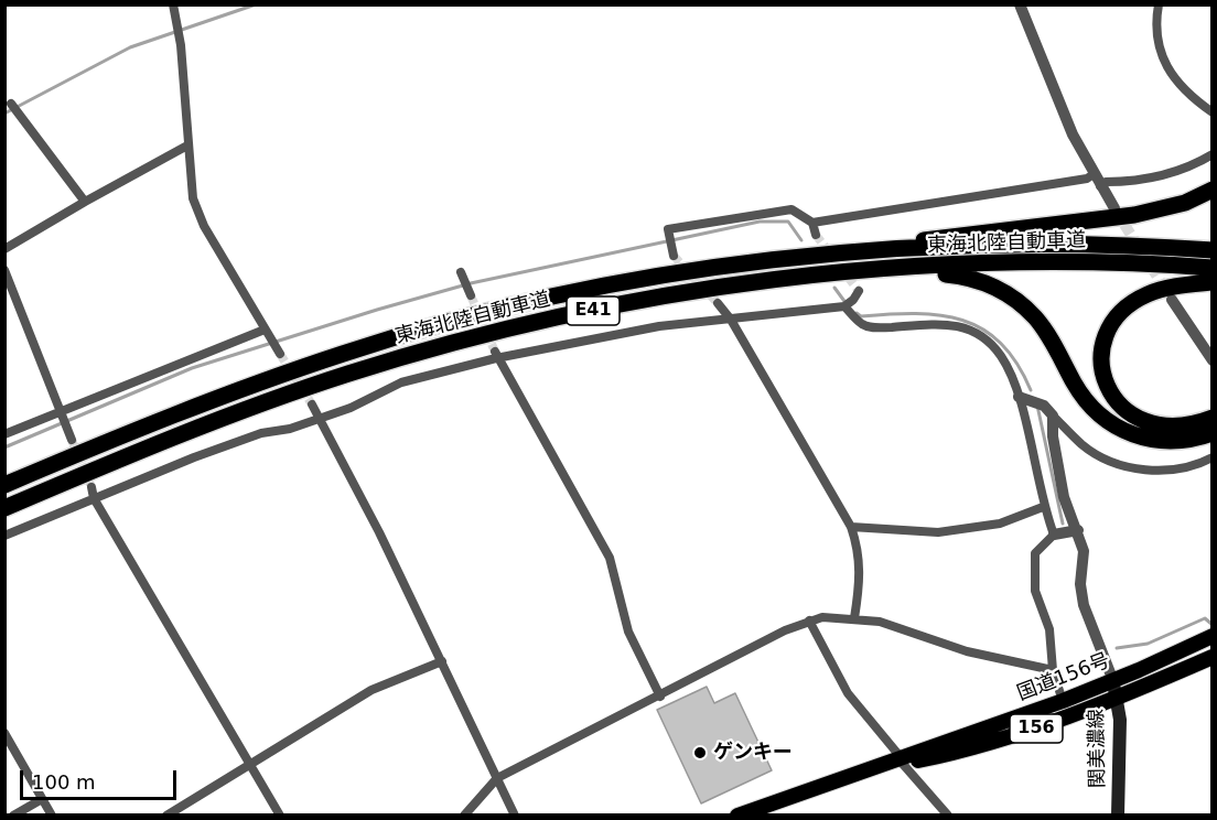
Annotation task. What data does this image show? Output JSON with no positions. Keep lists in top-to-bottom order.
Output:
{
  "streets": {
    "highway": [
      "東海北陸自動車道",
      "E41",
      "国道156号",
      "156"
    ],
    "main road": ["関美濃線"]
  },
  "crossings": [
    ["国道156号", "関美濃線"]
  ],
  "places": ["ゲンキー"],
  "scale_bar": "100 m"
}
